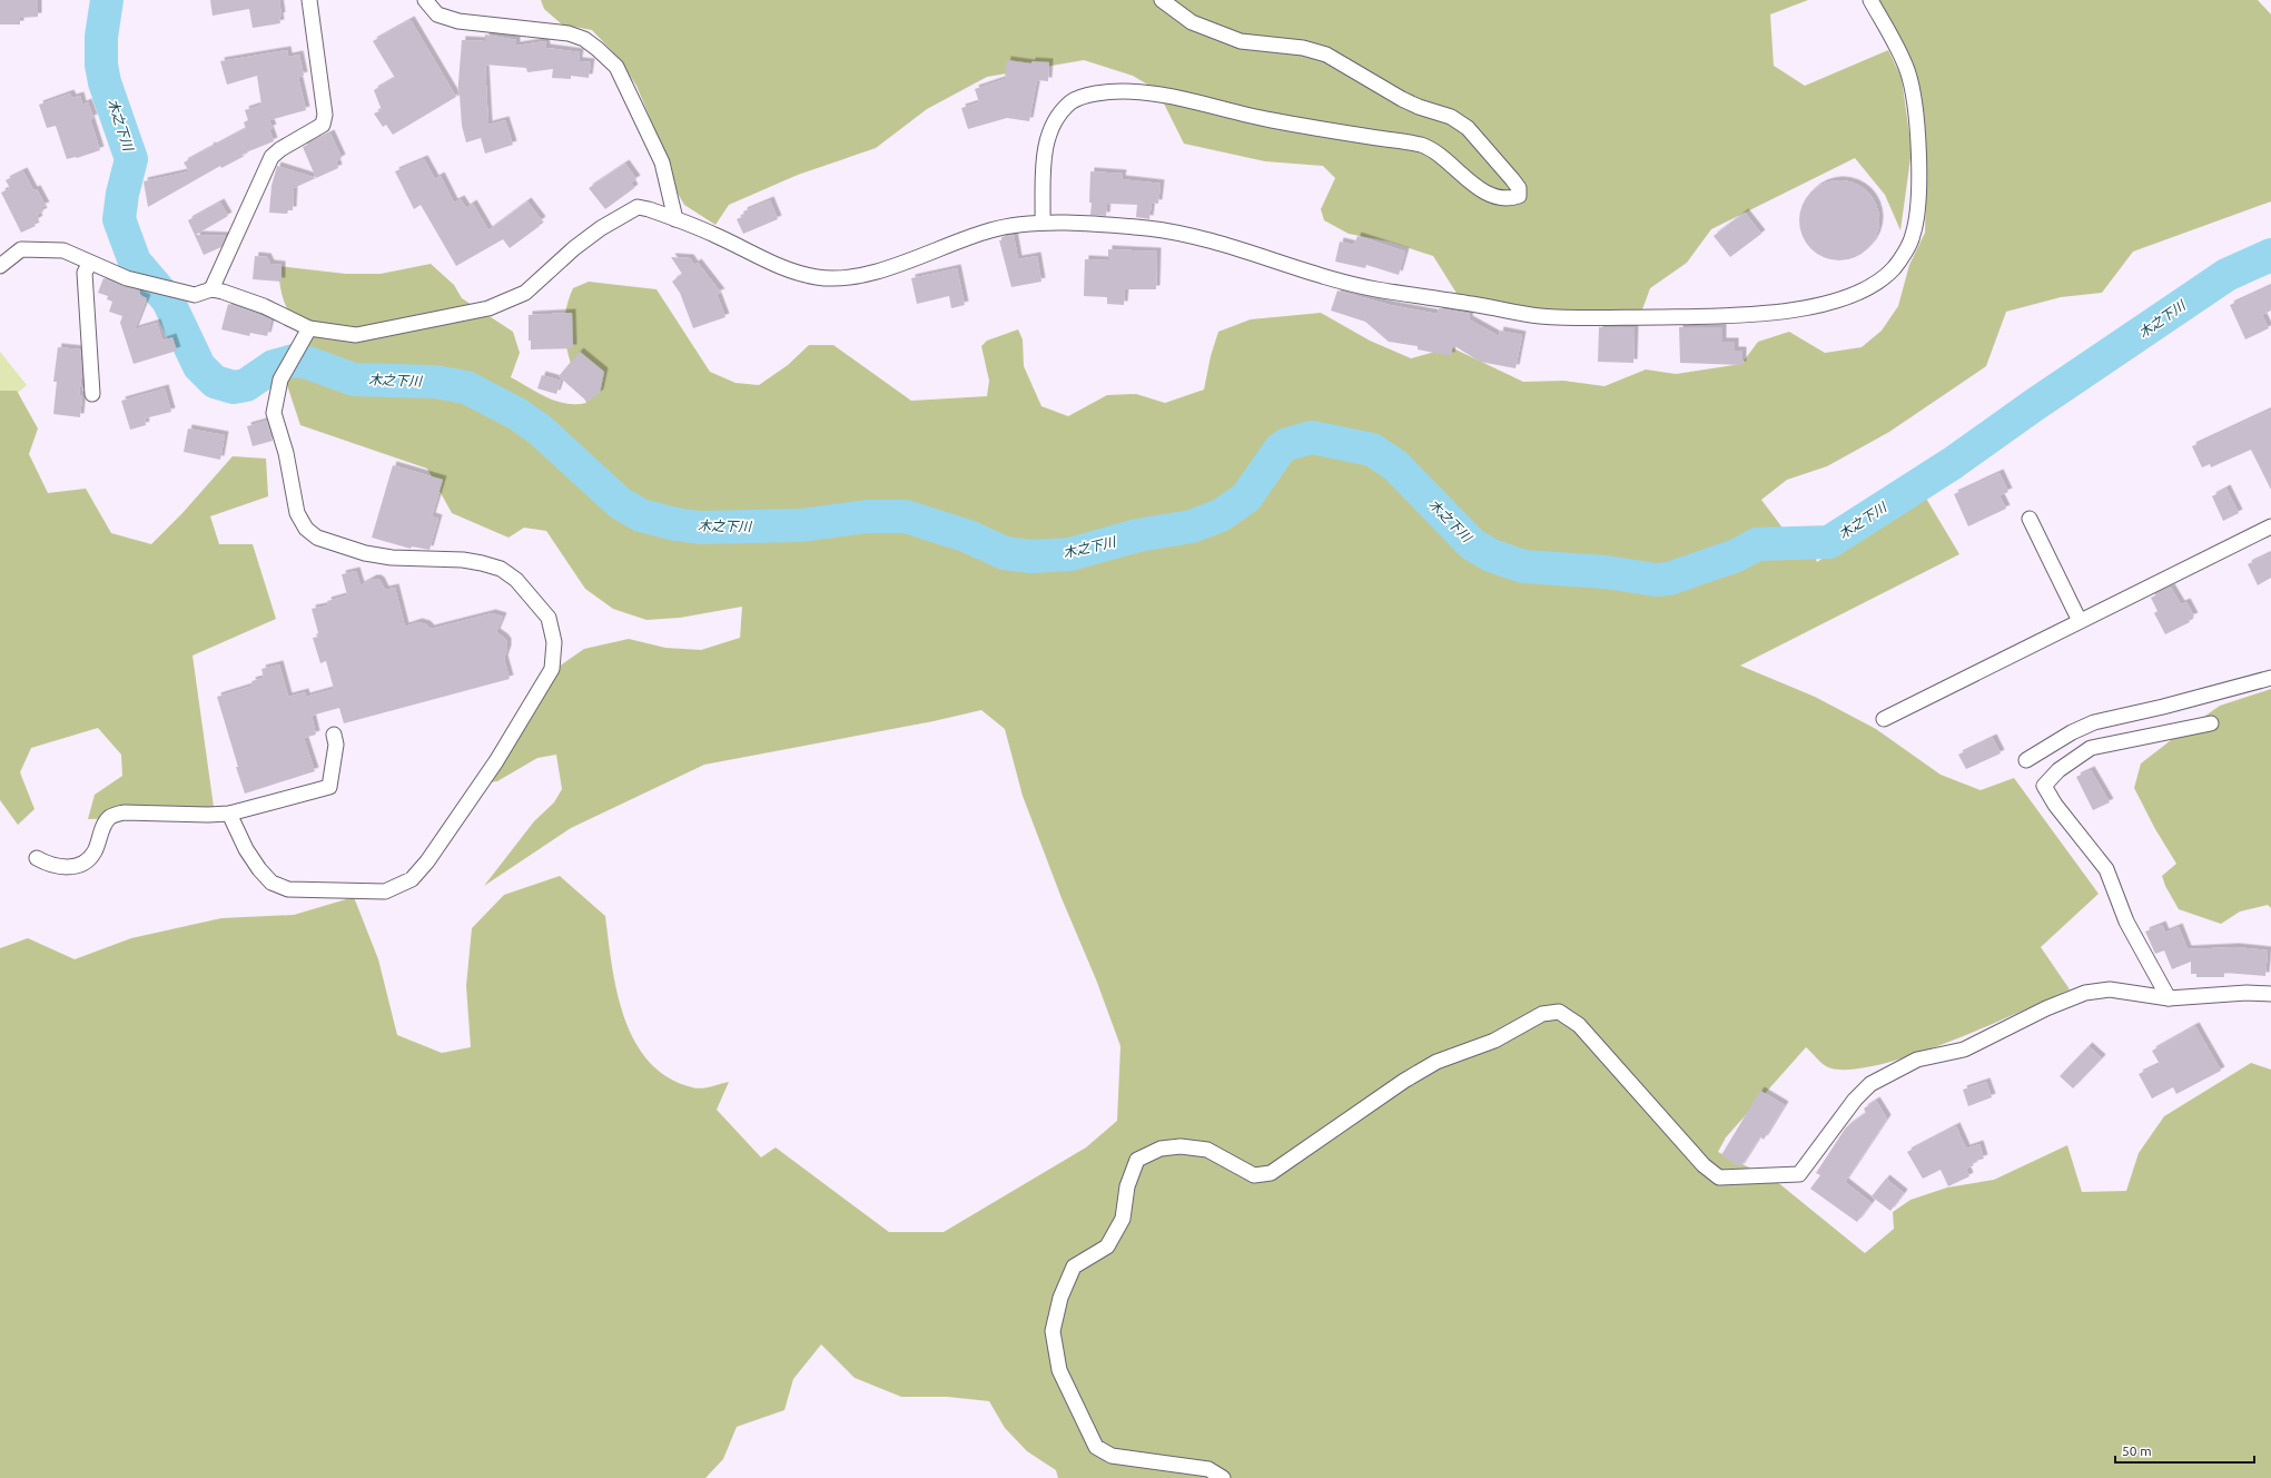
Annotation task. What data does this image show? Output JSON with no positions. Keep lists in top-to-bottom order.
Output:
{
  "water": ["木之下川"],
  "scale_bar": "50 m"
}
